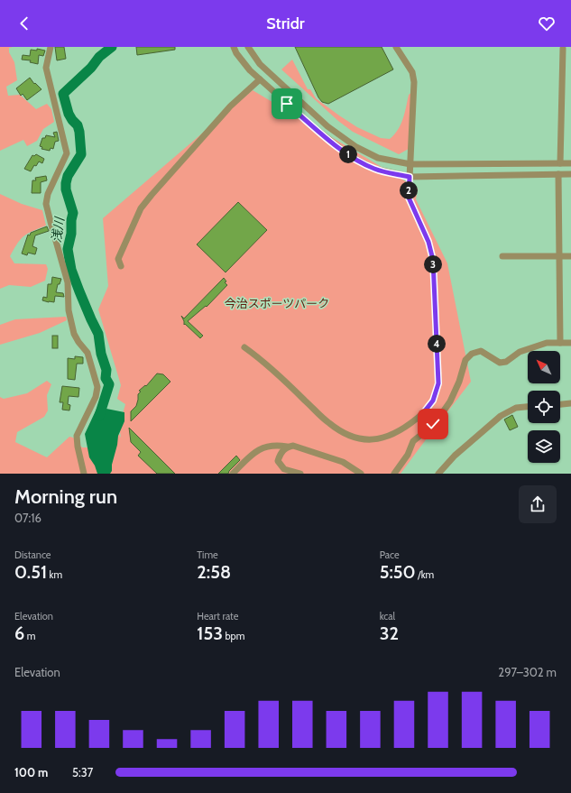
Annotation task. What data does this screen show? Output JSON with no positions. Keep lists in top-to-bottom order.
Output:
{
  "water": ["浅川"],
  "parks": ["今治スポーツパーク"],
  "north": "top left",
  "page": {
    "header": "Stridr",
    "pins": [
      "1",
      "2",
      "3",
      "4"
    ],
    "heading": ["Morning run", "07:16"],
    "stats": [
      ["Distance", "0.51 km"],
      ["Time", "2:58"],
      ["Pace", "5:50 /km"],
      ["Elevation", "6 m"],
      ["Heart rate", "153 bpm"],
      ["kcal", "32"]
    ],
    "chart": ["Elevation", "297–302 m"],
    "list": [
      {
        "name": "100 m",
        "note": "5:37"
      }
    ]
  }
}
